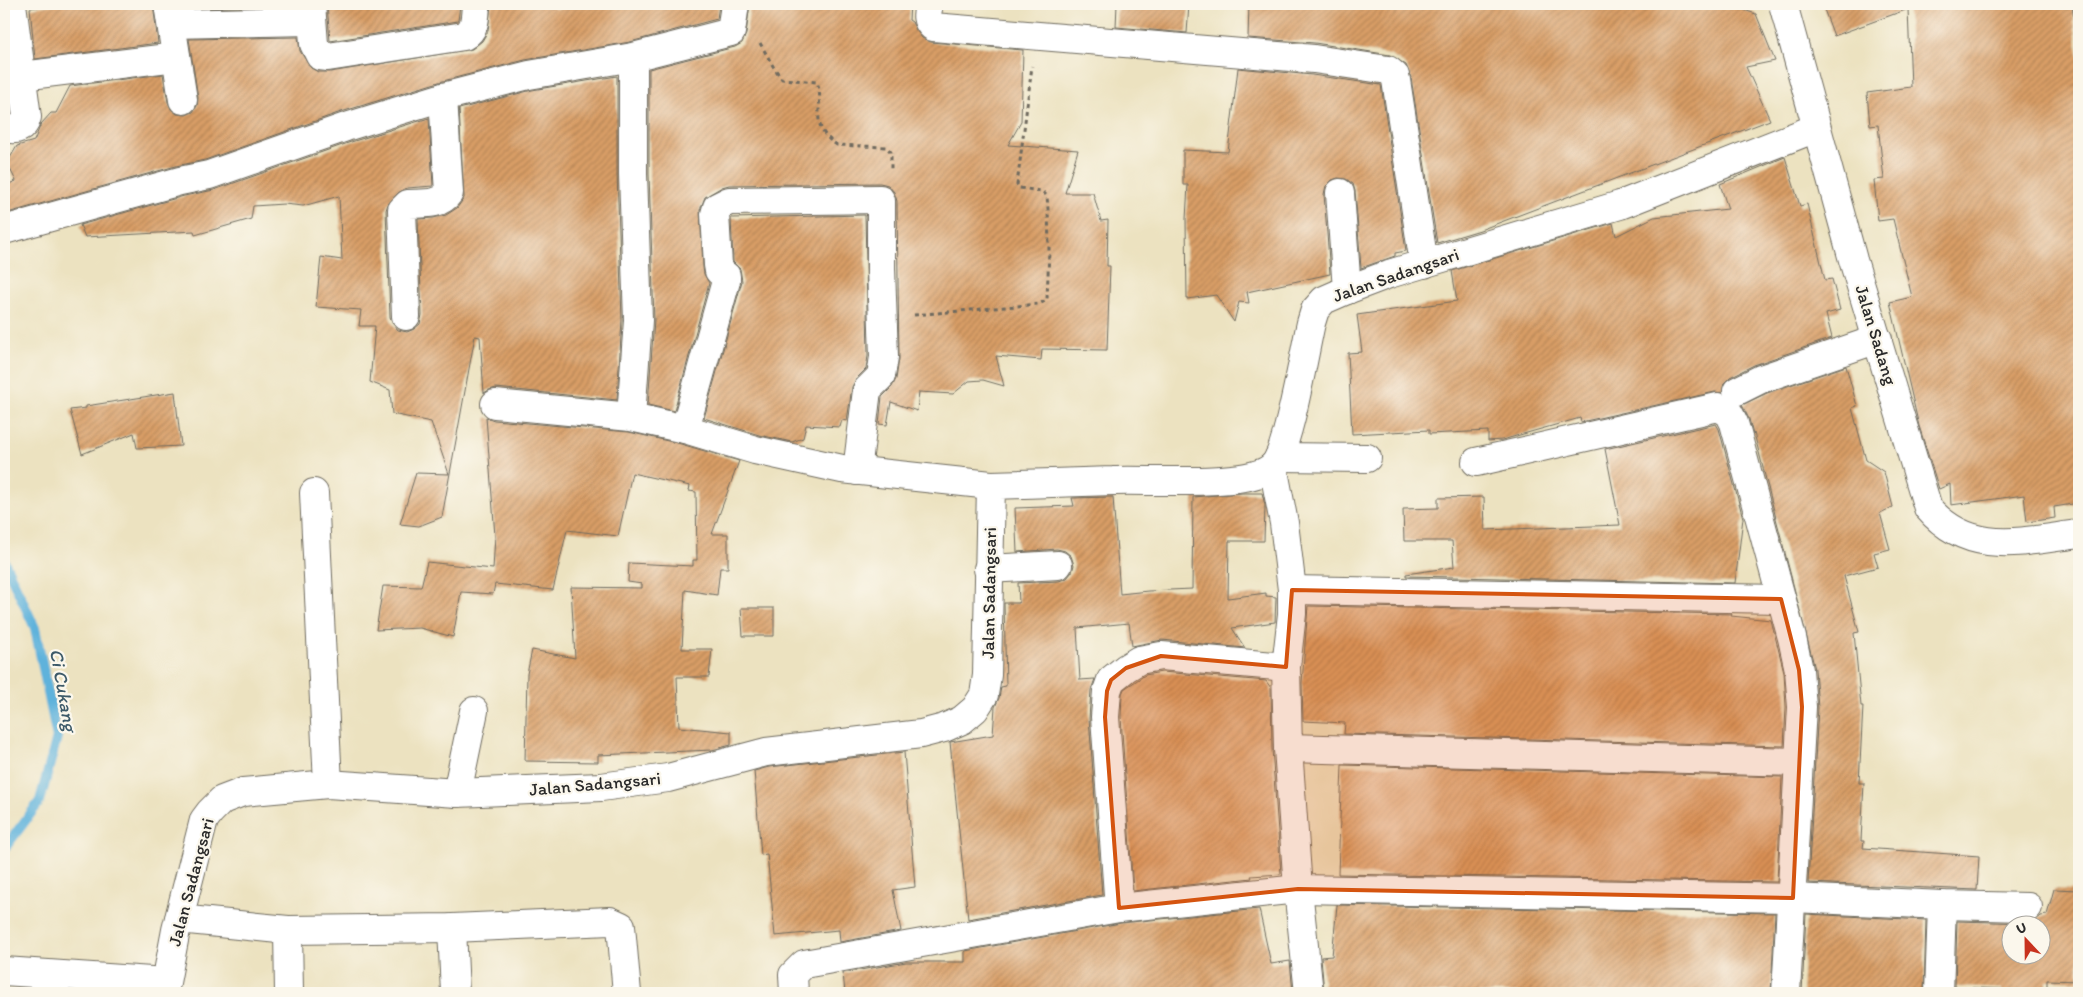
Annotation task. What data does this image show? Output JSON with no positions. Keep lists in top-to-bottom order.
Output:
{
  "streets": {
    "street": ["Jalan Sadangsari", "Jalan Sadang"]
  },
  "crossings": [
    ["Jalan Sadangsari", "Jalan Sadang"]
  ],
  "water": ["Ci Cukang"],
  "north": "top"
}
